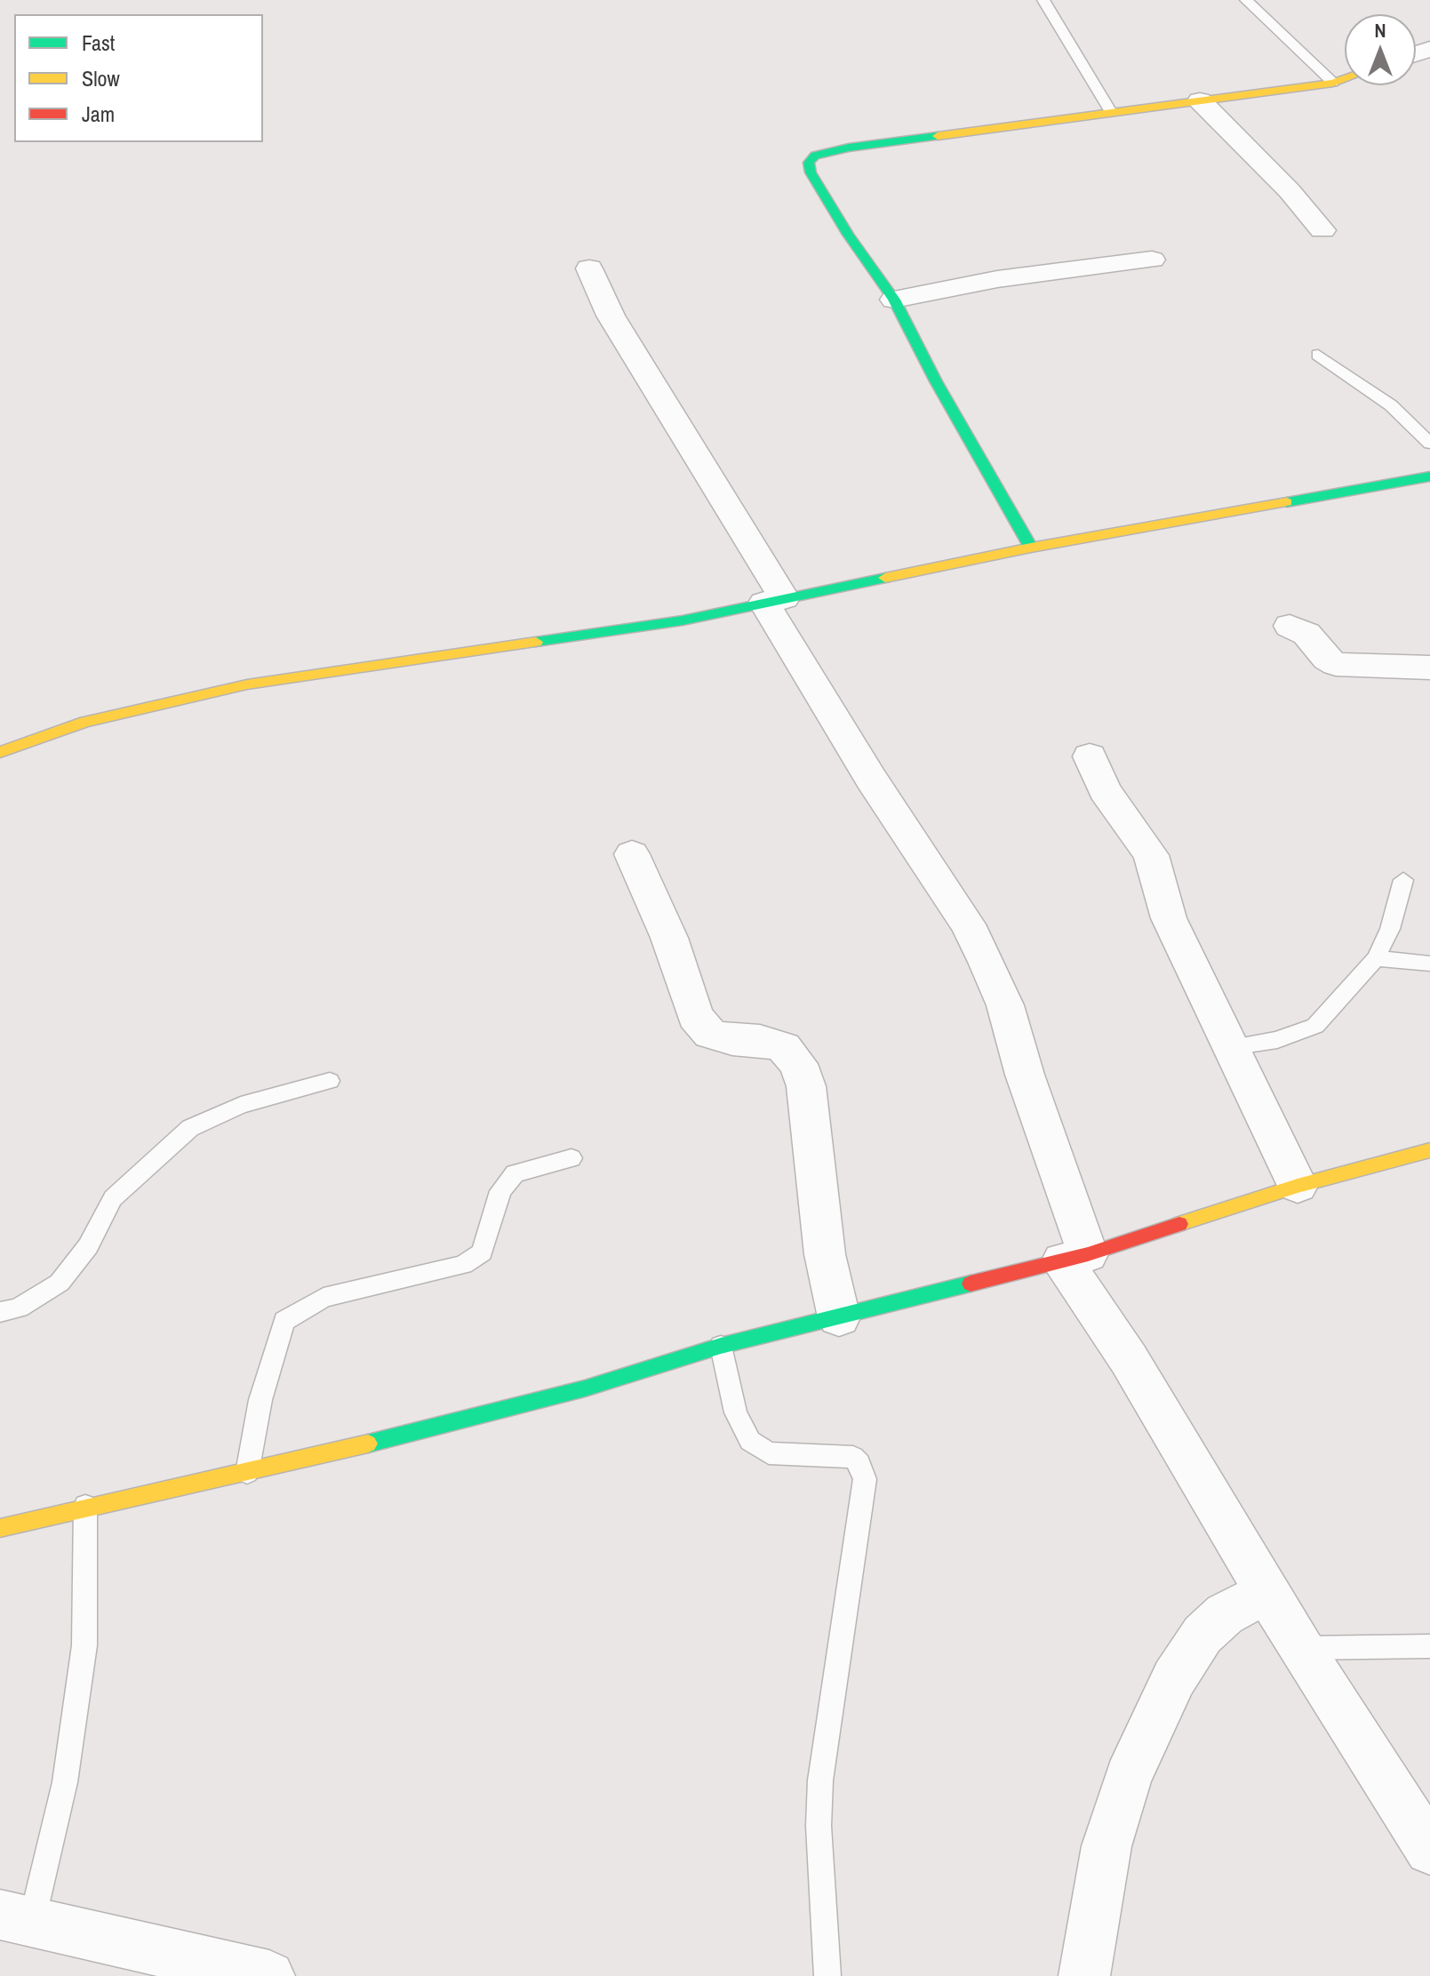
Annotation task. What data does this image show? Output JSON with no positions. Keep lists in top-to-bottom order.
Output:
{
  "legend": ["Fast", "Slow", "Jam"],
  "north": "top"
}
